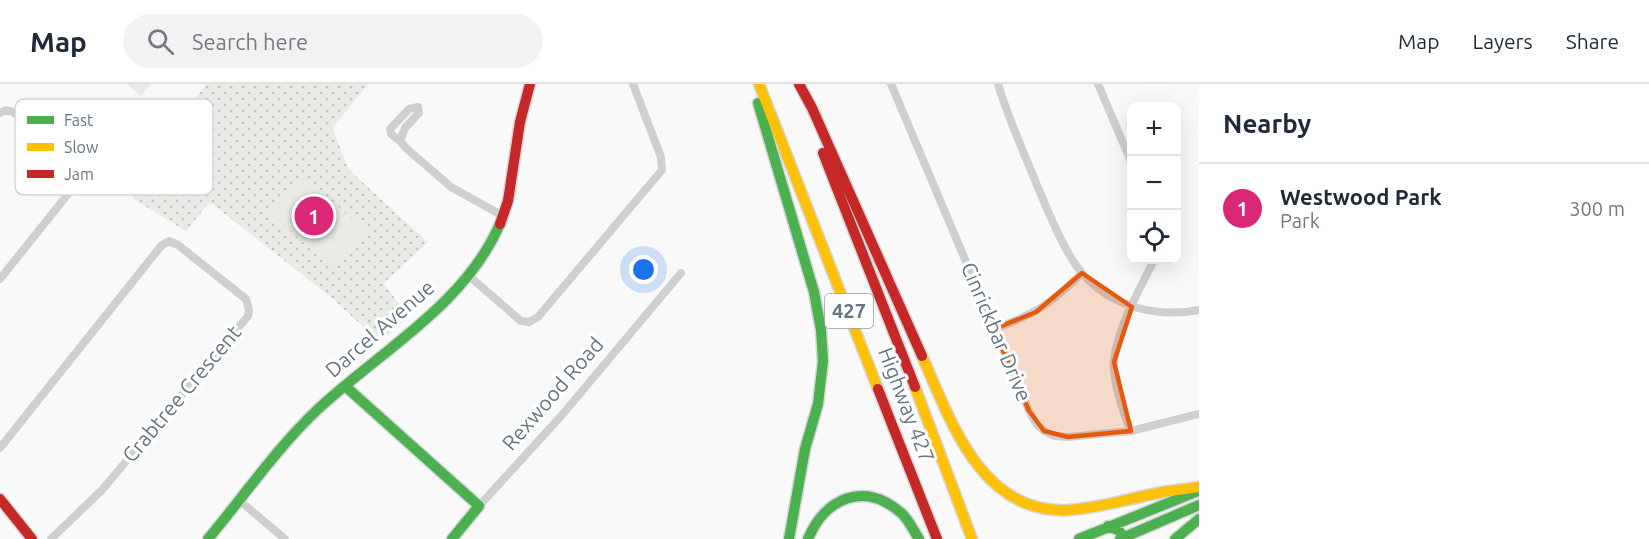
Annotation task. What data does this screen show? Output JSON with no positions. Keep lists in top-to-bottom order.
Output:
{
  "streets": {
    "main road": [
      "427",
      "Darcel Avenue",
      "Rexwood Road",
      "Highway 427"
    ],
    "street": ["Cinrickbar Drive", "Crabtree Crescent"]
  },
  "legend": ["Fast", "Slow", "Jam"],
  "page": {
    "header": "Map",
    "search": "Search here",
    "nav": ["Map", "Layers", "Share"],
    "heading": "Nearby",
    "map_buttons": ["+", "−"],
    "list": [
      {
        "mark": "1",
        "name": "Westwood Park",
        "note": "Park",
        "value": "300 m"
      }
    ],
    "pins": "1"
  }
}
